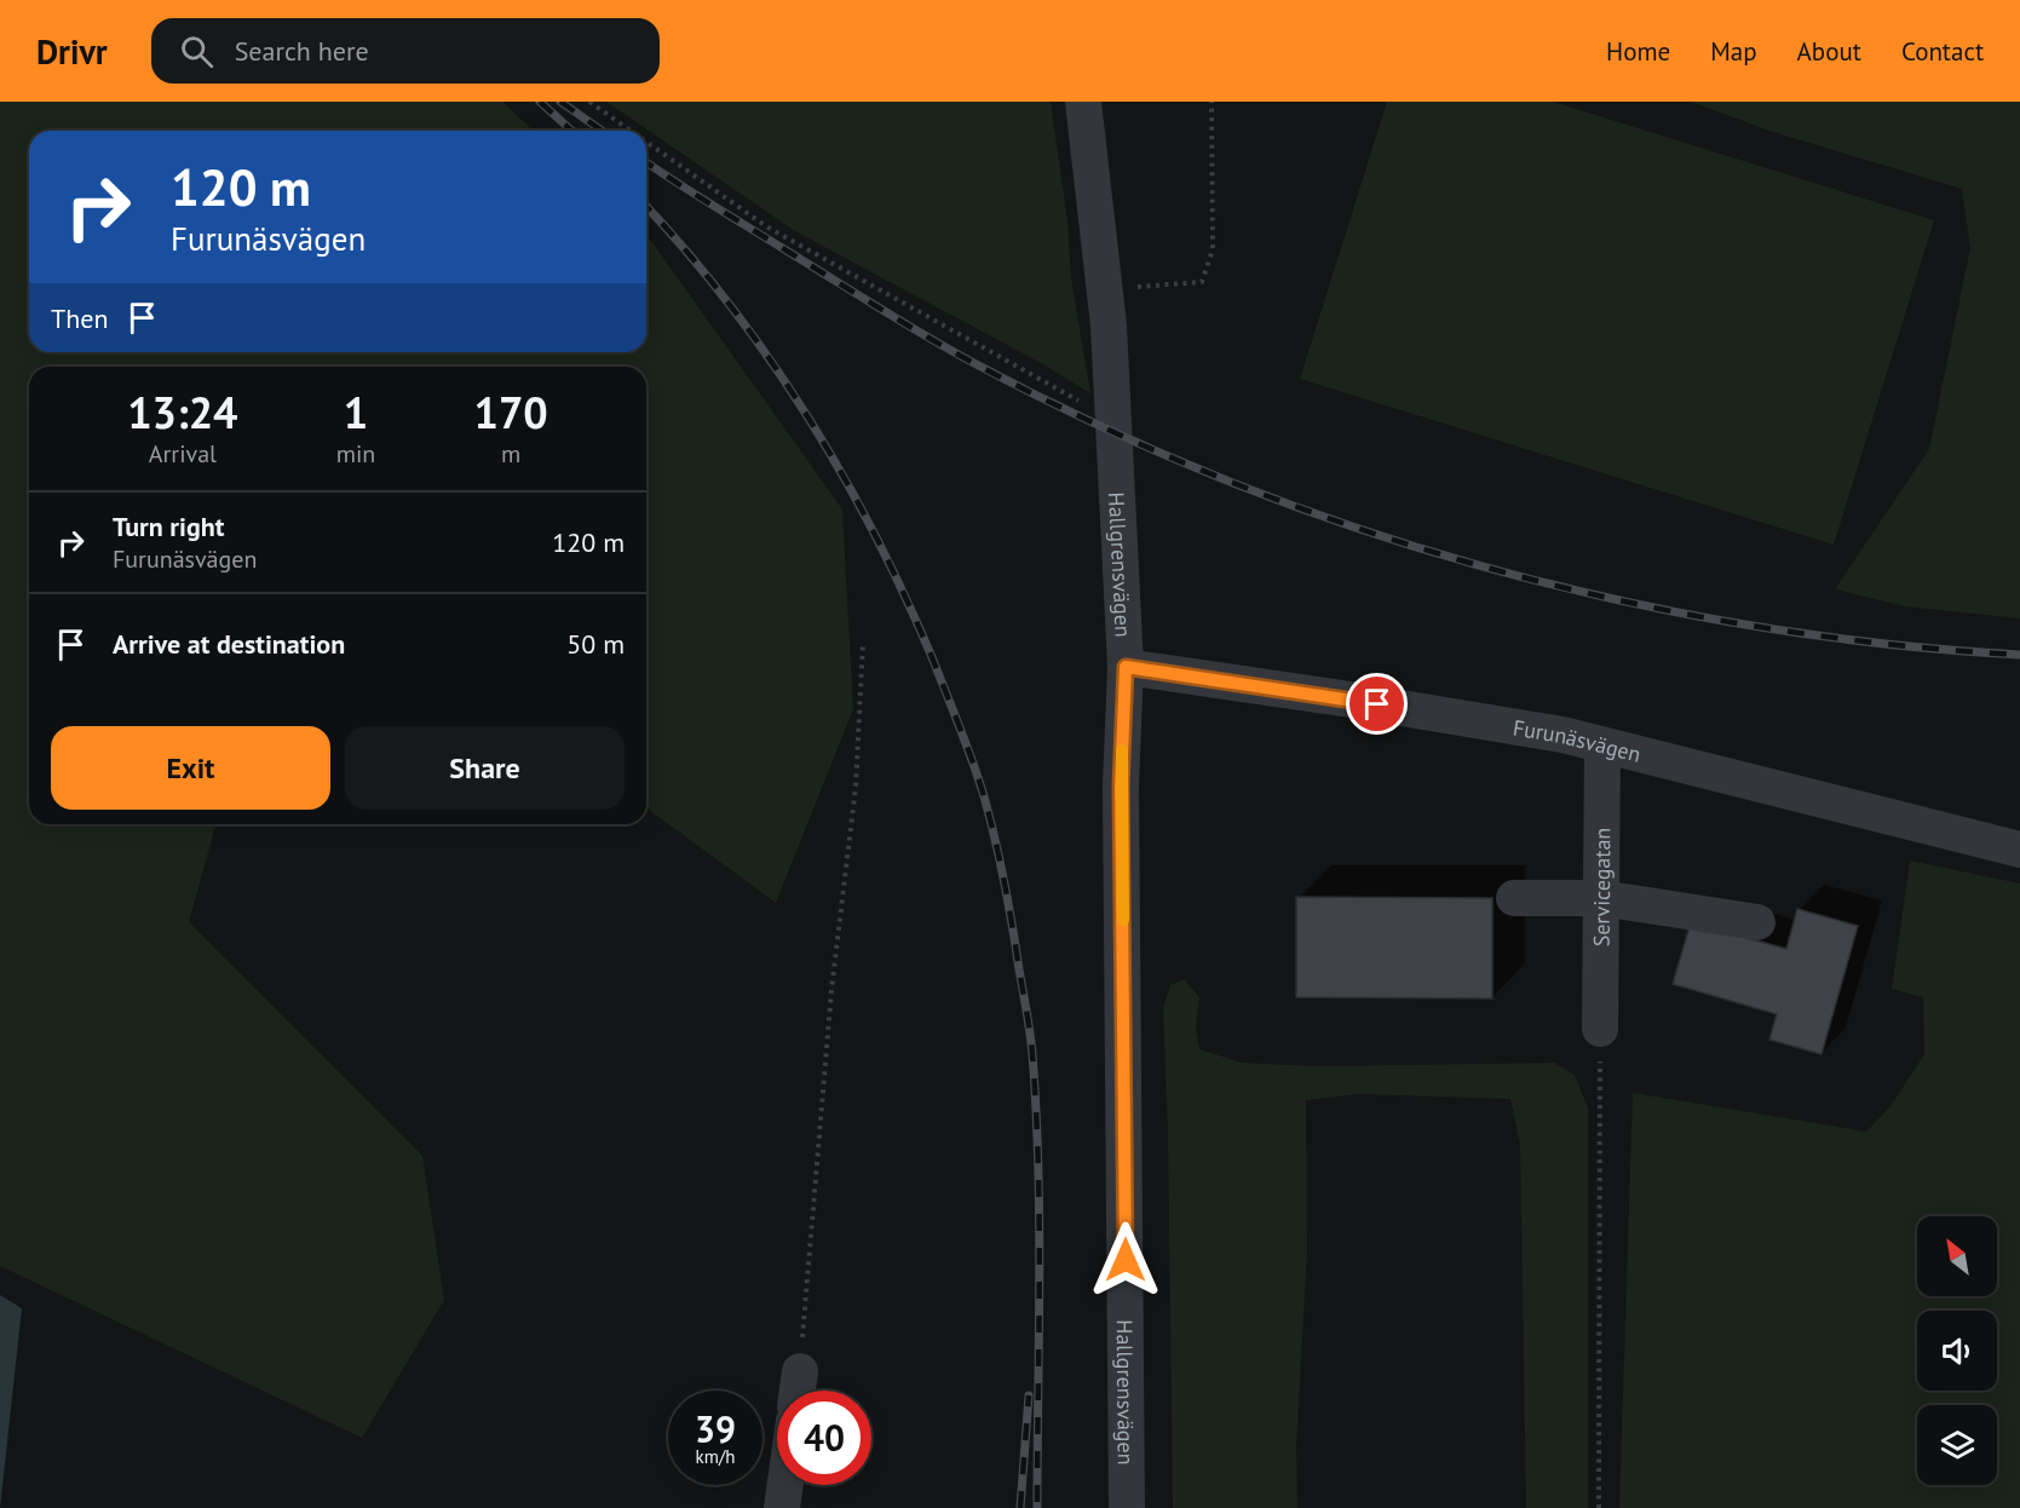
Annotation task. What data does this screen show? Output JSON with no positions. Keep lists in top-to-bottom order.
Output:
{
  "streets": {
    "street": ["Hallgrensvägen", "Furunäsvägen", "Servicegatan"]
  },
  "crossings": [
    ["Hallgrensvägen", "Furunäsvägen"],
    ["Furunäsvägen", "Servicegatan"]
  ],
  "north": "top left",
  "page": {
    "header": "Drivr",
    "search": "Search here",
    "nav": [
      "Home",
      "Map",
      "About",
      "Contact"
    ],
    "turn": ["120 m", "Furunäsvägen"],
    "then": "Then",
    "eta": [
      "13:24",
      "Arrival",
      "1",
      "min",
      "170",
      "m"
    ],
    "list": [
      {
        "name": "Turn right",
        "note": "Furunäsvägen",
        "value": "120 m"
      },
      {
        "name": "Arrive at destination",
        "value": "50 m"
      }
    ],
    "buttons": ["Exit", "Share"],
    "speed": "39 km/h",
    "limit": "40"
  }
}
